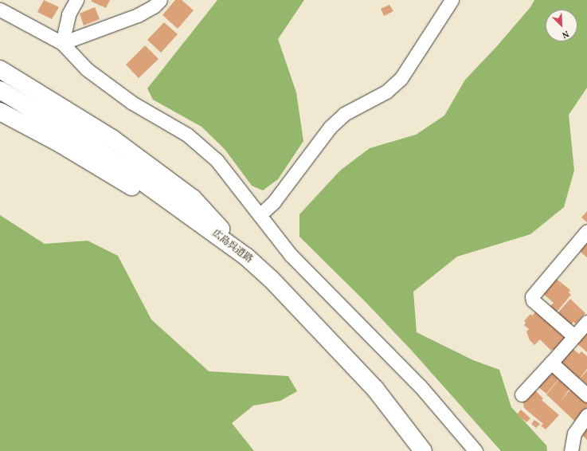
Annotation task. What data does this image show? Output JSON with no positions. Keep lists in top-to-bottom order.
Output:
{
  "streets": {
    "highway": ["広島呉道路"]
  },
  "north": "bottom right"
}
